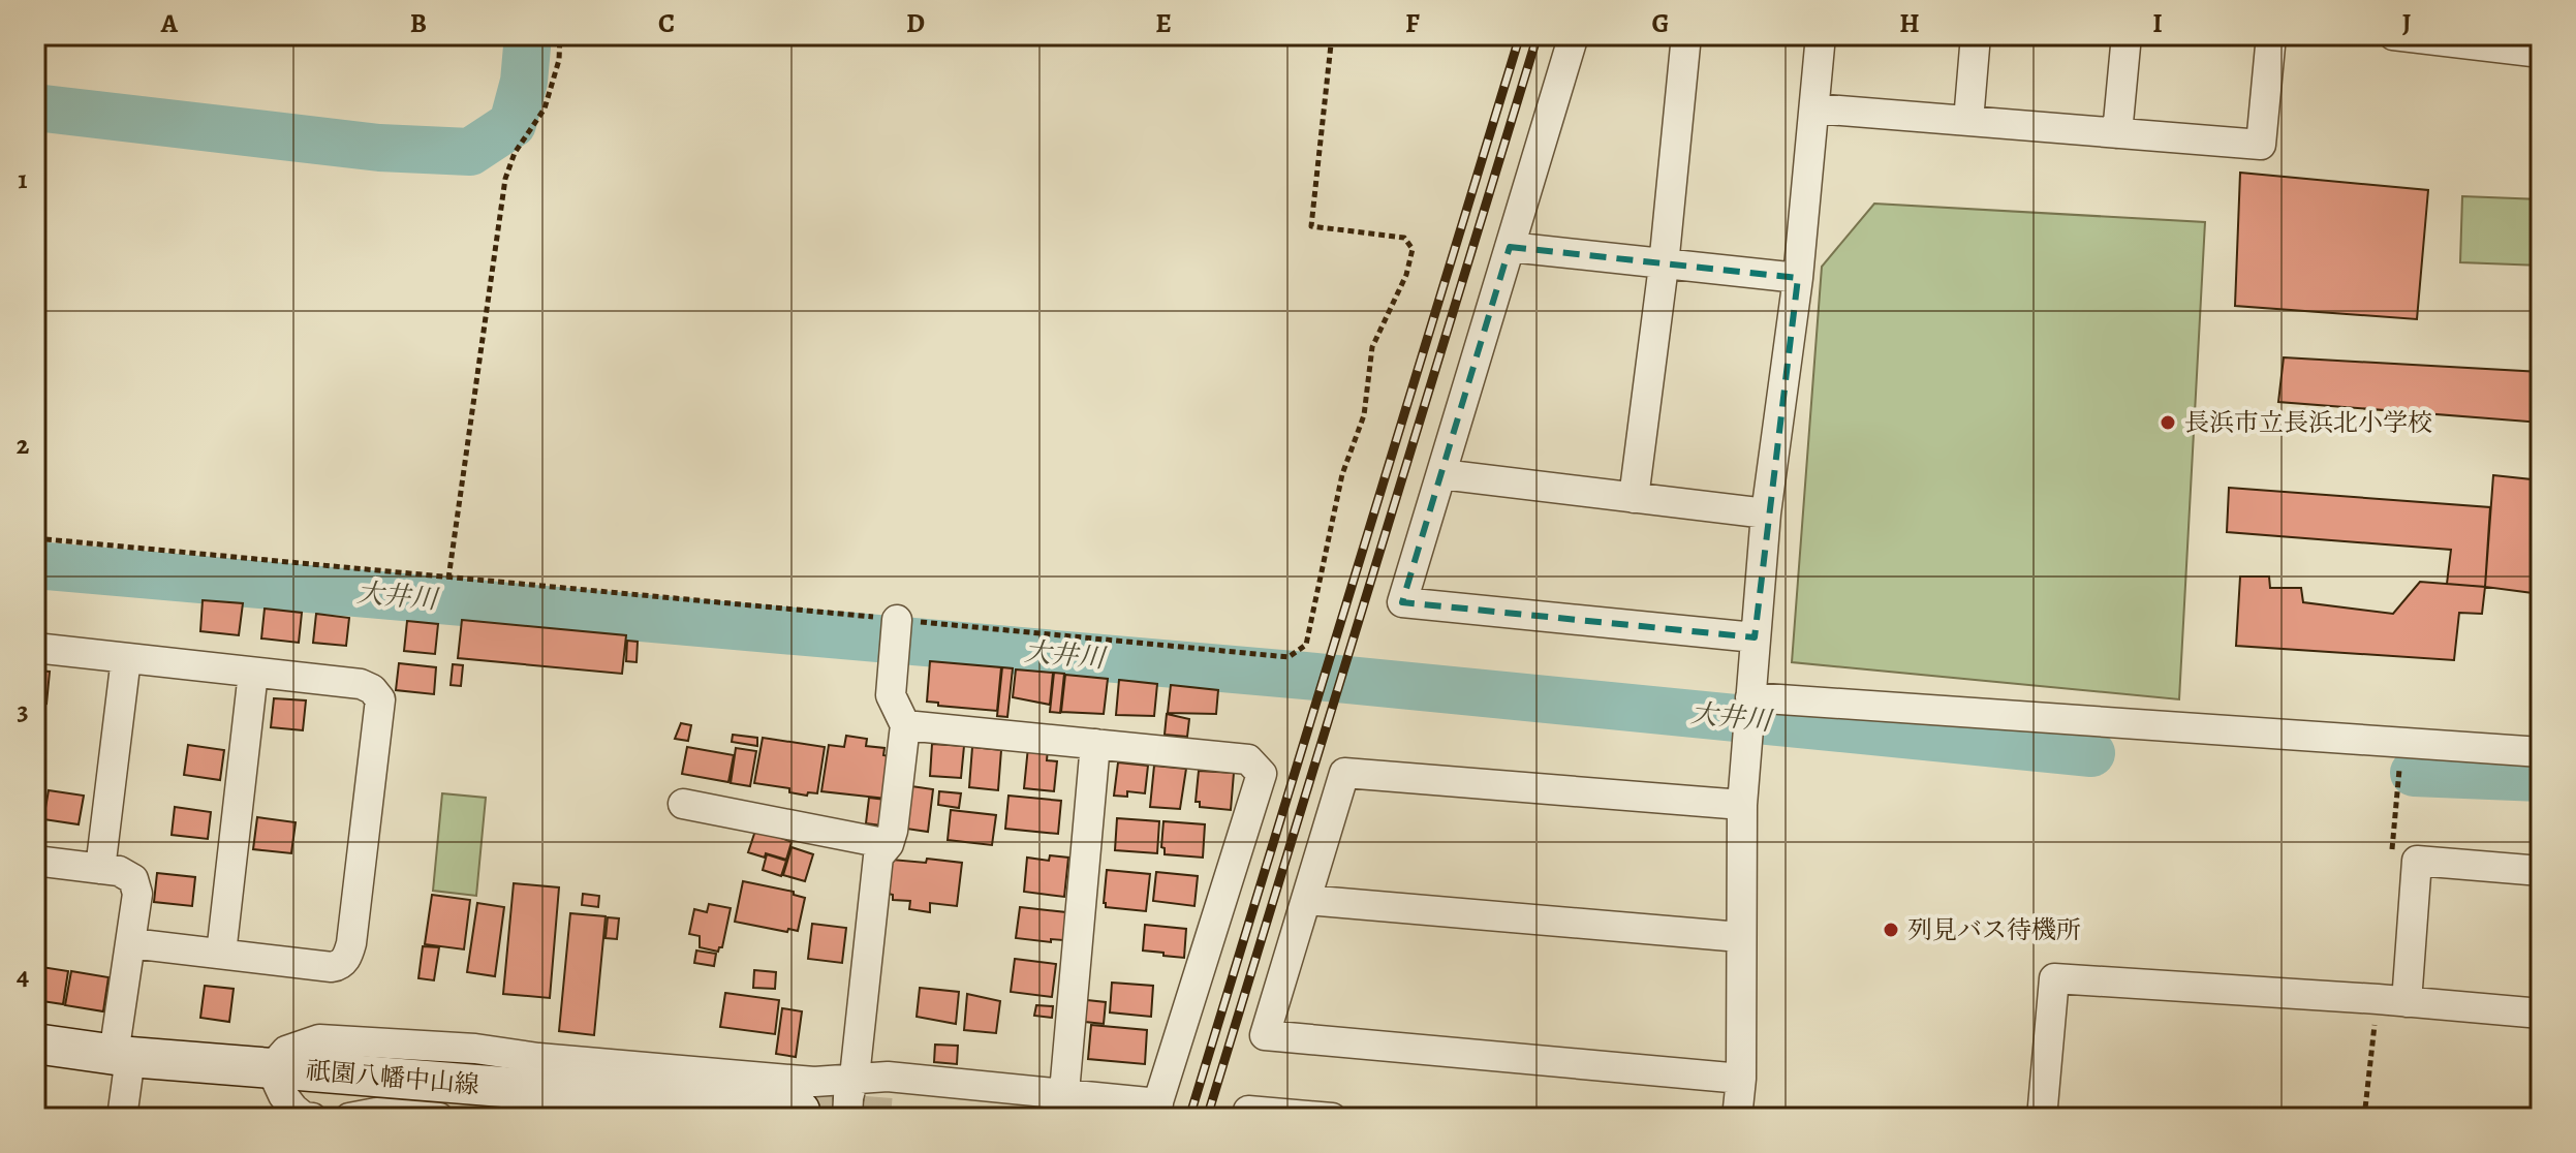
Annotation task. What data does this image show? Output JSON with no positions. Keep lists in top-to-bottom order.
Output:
{
  "streets": {
    "main road": ["祇園八幡中山線"]
  },
  "water": ["大井川"],
  "places": ["長浜市立長浜北小学校", "列見バス待機所"],
  "grid": {
    "columns": [
      "A",
      "B",
      "C",
      "D",
      "E",
      "F",
      "G",
      "H",
      "I",
      "J"
    ],
    "rows": [
      "1",
      "2",
      "3",
      "4"
    ]
  }
}
